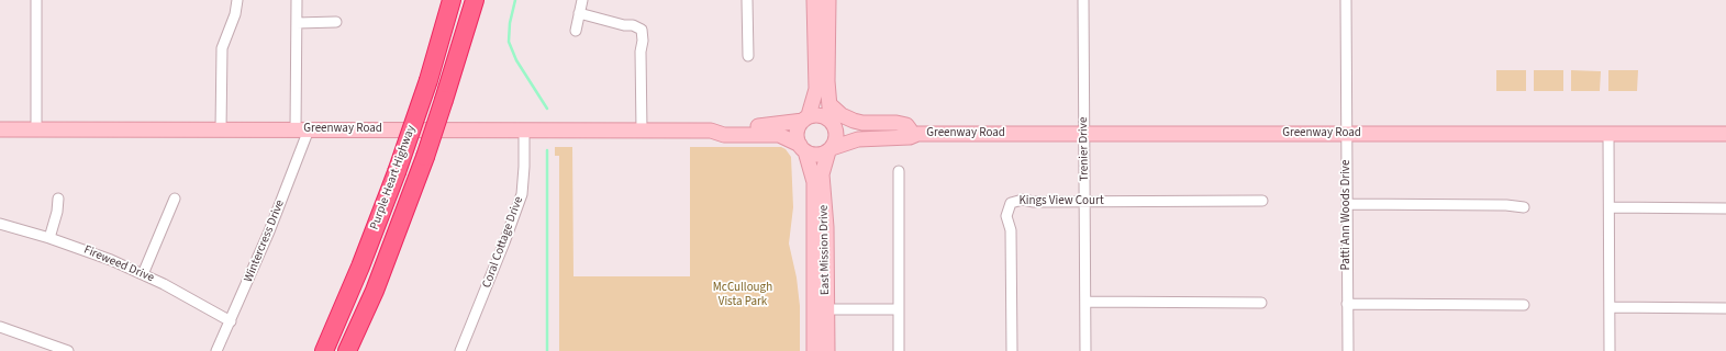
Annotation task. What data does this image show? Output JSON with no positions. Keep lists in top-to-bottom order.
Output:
{
  "streets": {
    "highway": ["Purple Heart Highway"],
    "street": [
      "Greenway Road",
      "Trenier Drive",
      "Kings View Court",
      "Patti Ann Woods Drive",
      "Wintercress Drive",
      "Coral Cottage Drive",
      "East Mission Drive",
      "Fireweed Drive"
    ]
  },
  "crossings": [
    ["Greenway Road", "Trenier Drive"],
    ["Greenway Road", "Patti Ann Woods Drive"],
    ["Greenway Road", "Wintercress Drive"],
    ["Greenway Road", "Coral Cottage Drive"],
    ["Greenway Road", "East Mission Drive"],
    ["Trenier Drive", "Kings View Court"],
    ["Wintercress Drive", "Fireweed Drive"]
  ],
  "parks": ["McCullough Vista Park"]
}
